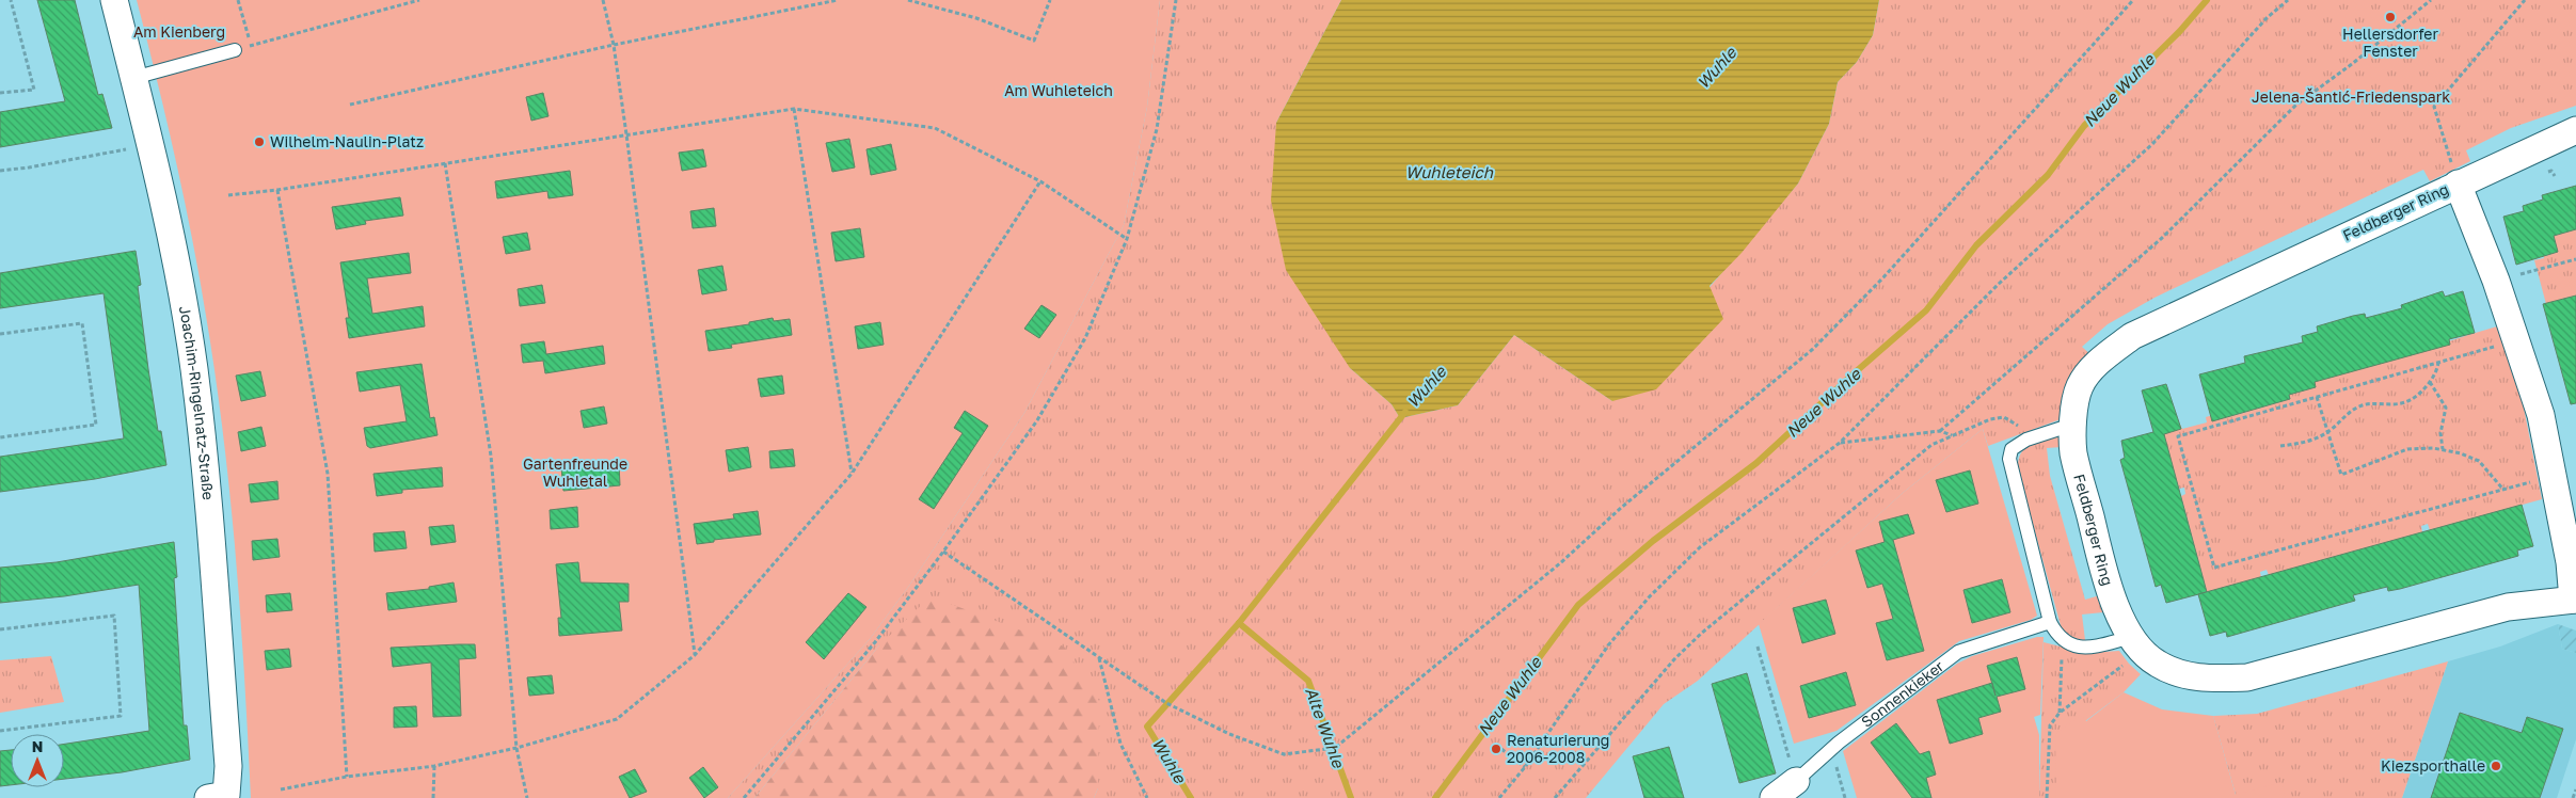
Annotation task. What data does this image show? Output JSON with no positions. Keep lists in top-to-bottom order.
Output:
{
  "streets": {
    "street": ["Feldberger Ring", "Joachim-Ringelnatz-Straße", "Sonnenkieker"]
  },
  "water": [
    "Wuhle",
    "Neue Wuhle",
    "Wuhleteich",
    "Alte Wuhle"
  ],
  "parks": [
    "Am Kienberg",
    "Am Wuhleteich",
    "Jelena-Šantić-Friedenspark",
    "Gartenfreunde Wuhletal"
  ],
  "places": [
    "Hellersdorfer Fenster",
    "Wilhelm-Naulin-Platz",
    "Renaturierung 2006-2008",
    "Kiezsporthalle"
  ],
  "north": "top"
}
